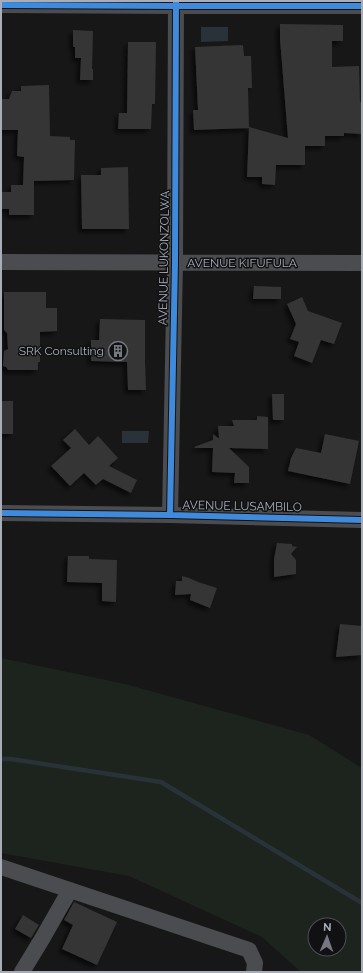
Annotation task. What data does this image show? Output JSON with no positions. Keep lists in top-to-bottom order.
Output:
{
  "streets": {
    "street": ["AVENUE LUKONZOLWA", "AVENUE KIFUFULA", "AVENUE LUSAMBILO"]
  },
  "crossings": [
    ["AVENUE LUKONZOLWA", "AVENUE KIFUFULA"],
    ["AVENUE LUKONZOLWA", "AVENUE LUSAMBILO"]
  ],
  "places": {
    "building": ["SRK Consulting"]
  },
  "north": "top"
}
